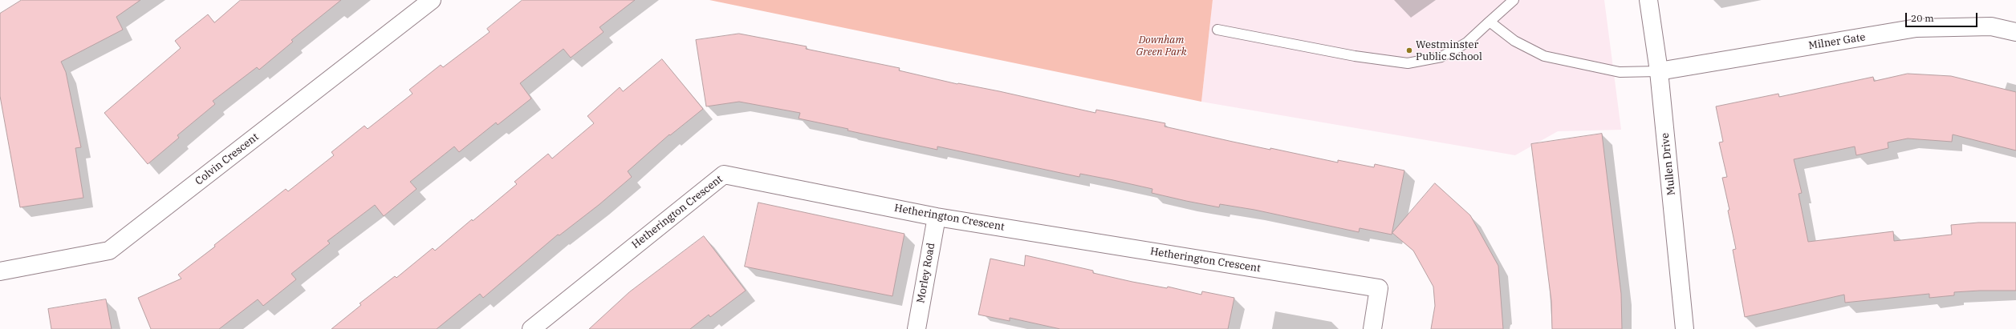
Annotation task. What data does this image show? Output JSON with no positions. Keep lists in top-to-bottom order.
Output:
{
  "streets": {
    "street": [
      "Milner Gate",
      "Colvin Crescent",
      "Mullen Drive",
      "Hetherington Crescent",
      "Morley Road"
    ]
  },
  "crossings": [
    ["Milner Gate", "Mullen Drive"],
    ["Hetherington Crescent", "Morley Road"]
  ],
  "parks": ["Downham Green Park"],
  "places": ["Westminster Public School"],
  "scale_bar": "20 m"
}
